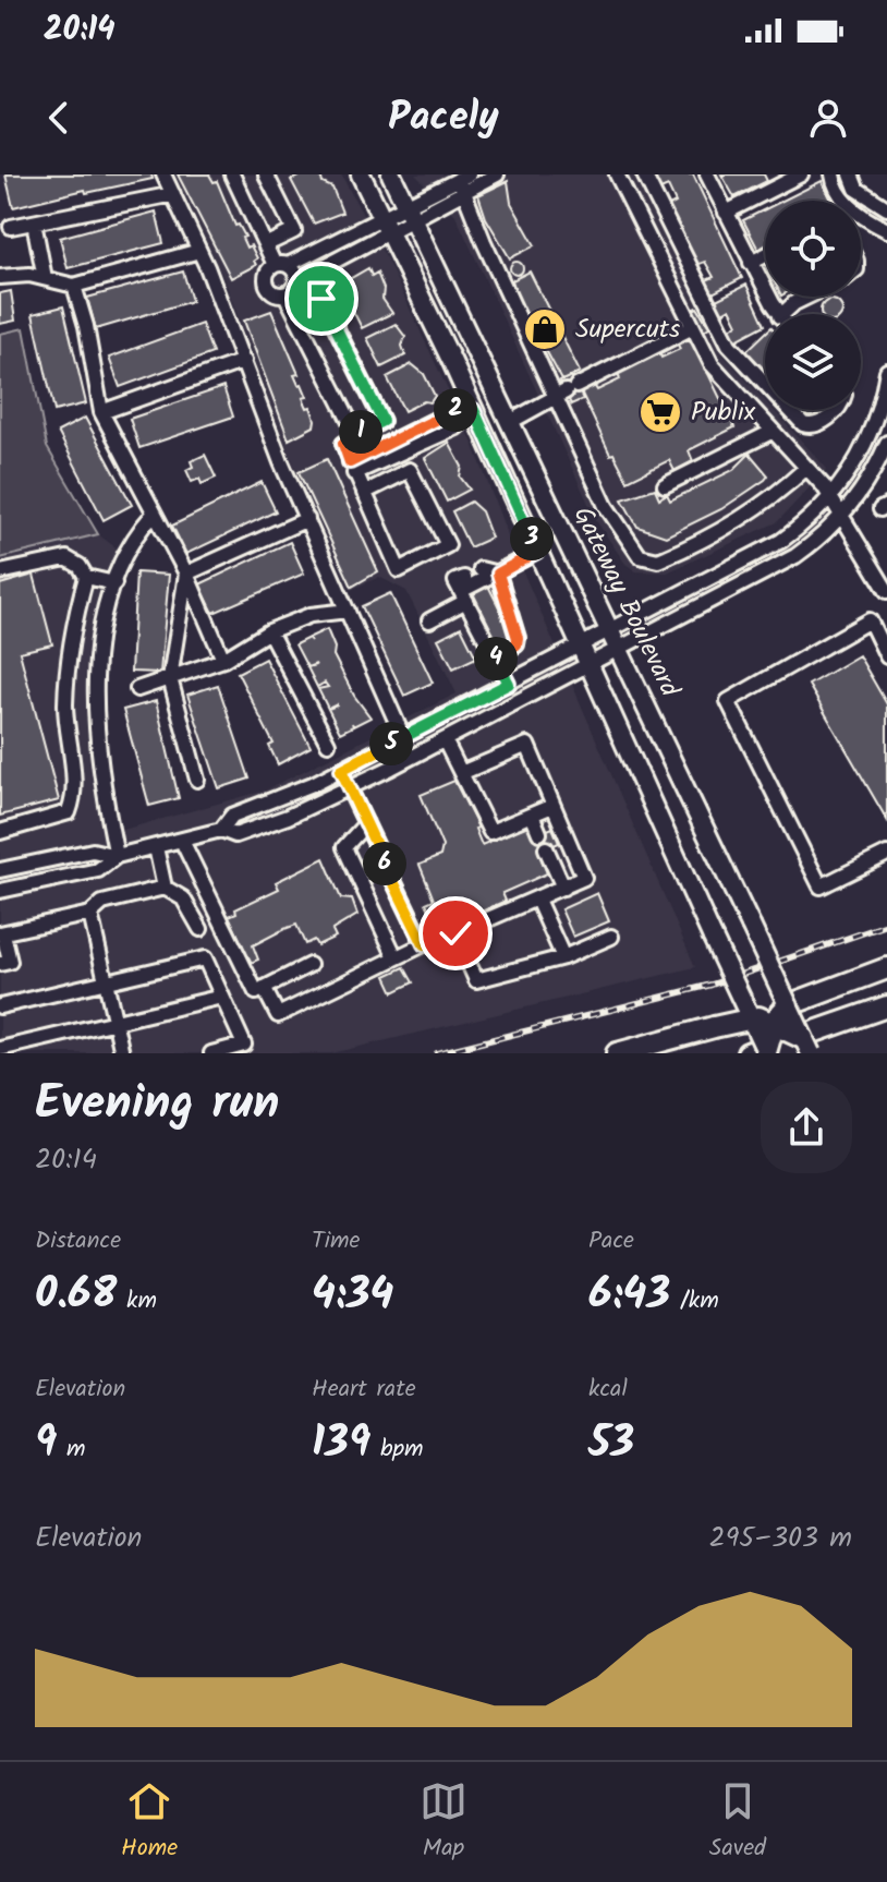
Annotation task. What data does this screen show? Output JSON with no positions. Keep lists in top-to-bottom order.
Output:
{
  "streets": {
    "main road": ["Gateway Boulevard"]
  },
  "places": {
    "shop": ["Supercuts"],
    "supermarket": ["Publix"]
  },
  "page": {
    "status": "20:14",
    "header": "Pacely",
    "pins": [
      "2",
      "1",
      "3",
      "4",
      "5",
      "6"
    ],
    "heading": ["Evening run", "20:14"],
    "stats": [
      ["Distance", "0.68 km"],
      ["Time", "4:34"],
      ["Pace", "6:43 /km"],
      ["Elevation", "9 m"],
      ["Heart rate", "139 bpm"],
      ["kcal", "53"]
    ],
    "chart": ["Elevation", "295–303 m"],
    "tabs": ["Home", "Map", "Saved"]
  }
}
